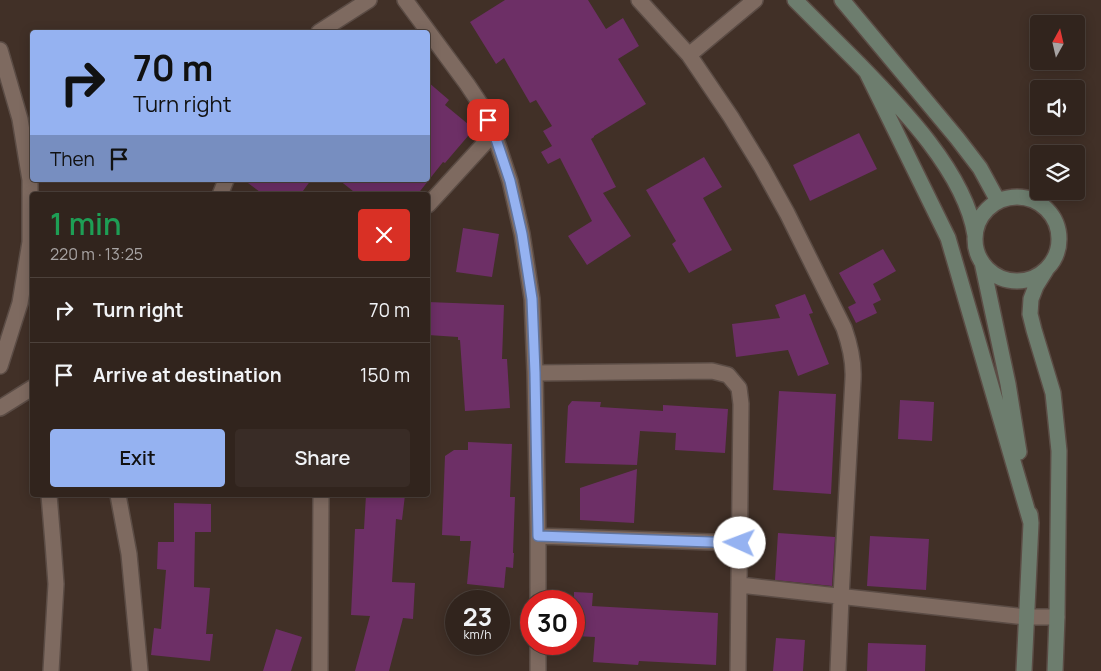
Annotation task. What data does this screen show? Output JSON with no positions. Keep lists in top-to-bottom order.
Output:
{
  "north": "top",
  "page": {
    "turn": ["70 m", "Turn right"],
    "then": "Then",
    "heading": ["1 min", "220 m · 13:25"],
    "list": [
      {
        "name": "Turn right",
        "value": "70 m"
      },
      {
        "name": "Arrive at destination",
        "value": "150 m"
      }
    ],
    "buttons": ["Exit", "Share"],
    "speed": "23 km/h",
    "limit": "30"
  }
}
